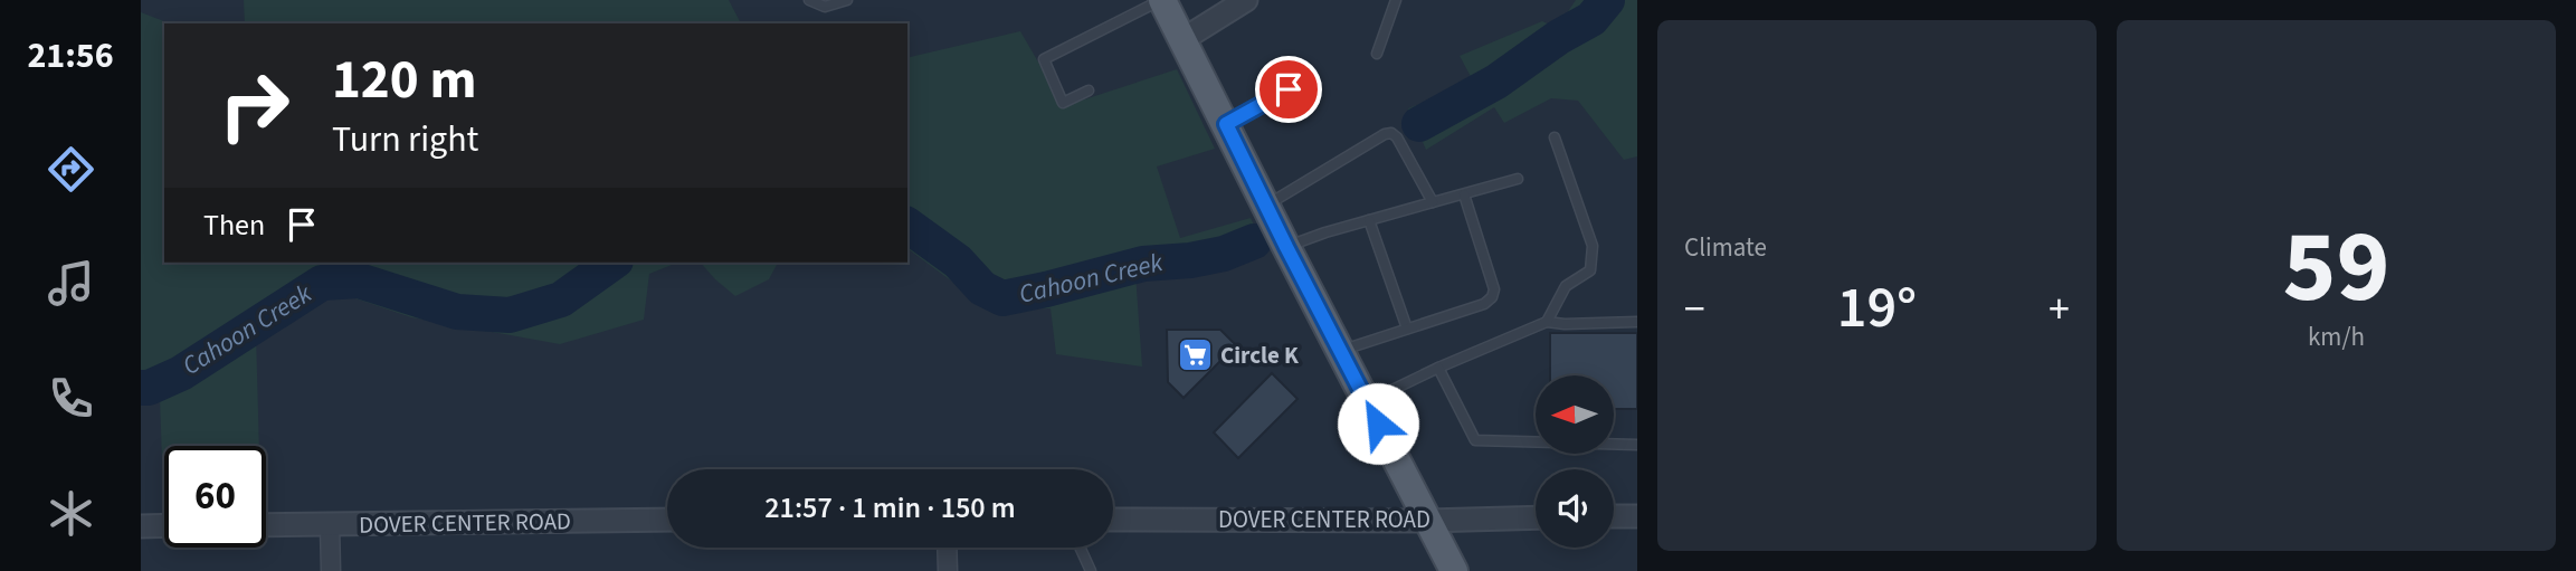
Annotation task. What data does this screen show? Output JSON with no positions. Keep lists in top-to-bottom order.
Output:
{
  "streets": {
    "street": ["DOVER CENTER ROAD"]
  },
  "water": ["Cahoon Creek"],
  "places": {
    "supermarket": ["Circle K"]
  },
  "north": "left",
  "page": {
    "tabs": "21:56",
    "tile": [
      "Climate",
      ["59", "km/h"]
    ],
    "turn": ["120 m", "Turn right"],
    "then": "Then",
    "heat": ["−", "19°", "+"],
    "limit": "60",
    "trip": "21:57 · 1 min · 150 m"
  }
}
